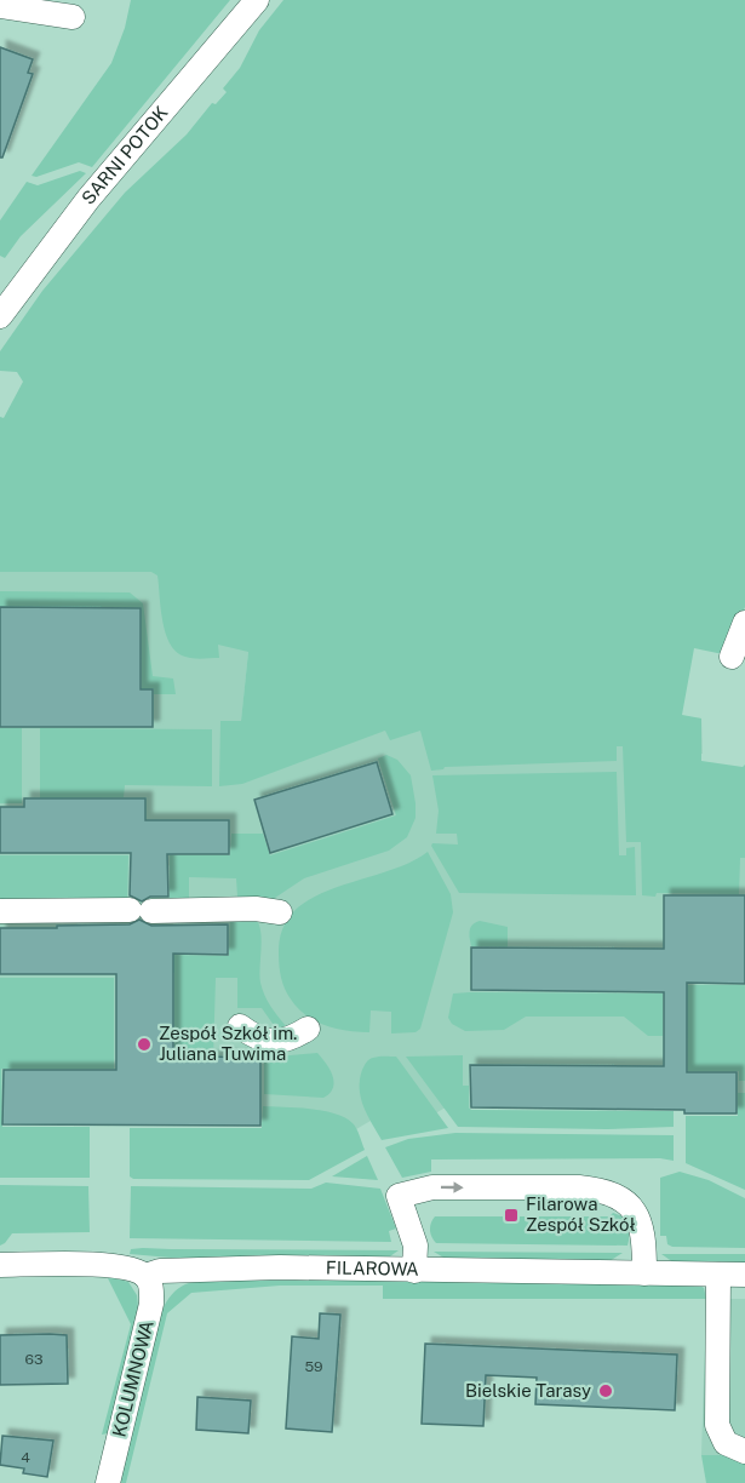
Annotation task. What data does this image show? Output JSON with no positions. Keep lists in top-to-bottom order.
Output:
{
  "streets": {
    "street": ["SARNI POTOK", "FILAROWA", "KOLUMNOWA"]
  },
  "crossings": [
    ["FILAROWA", "KOLUMNOWA"]
  ],
  "places": {
    "other": ["Zespół Szkół im. Juliana Tuwima", "Bielskie Tarasy"],
    "transit": ["Filarowa Zespół Szkół"]
  },
  "house_numbers": ["63", "59", "4"]
}
